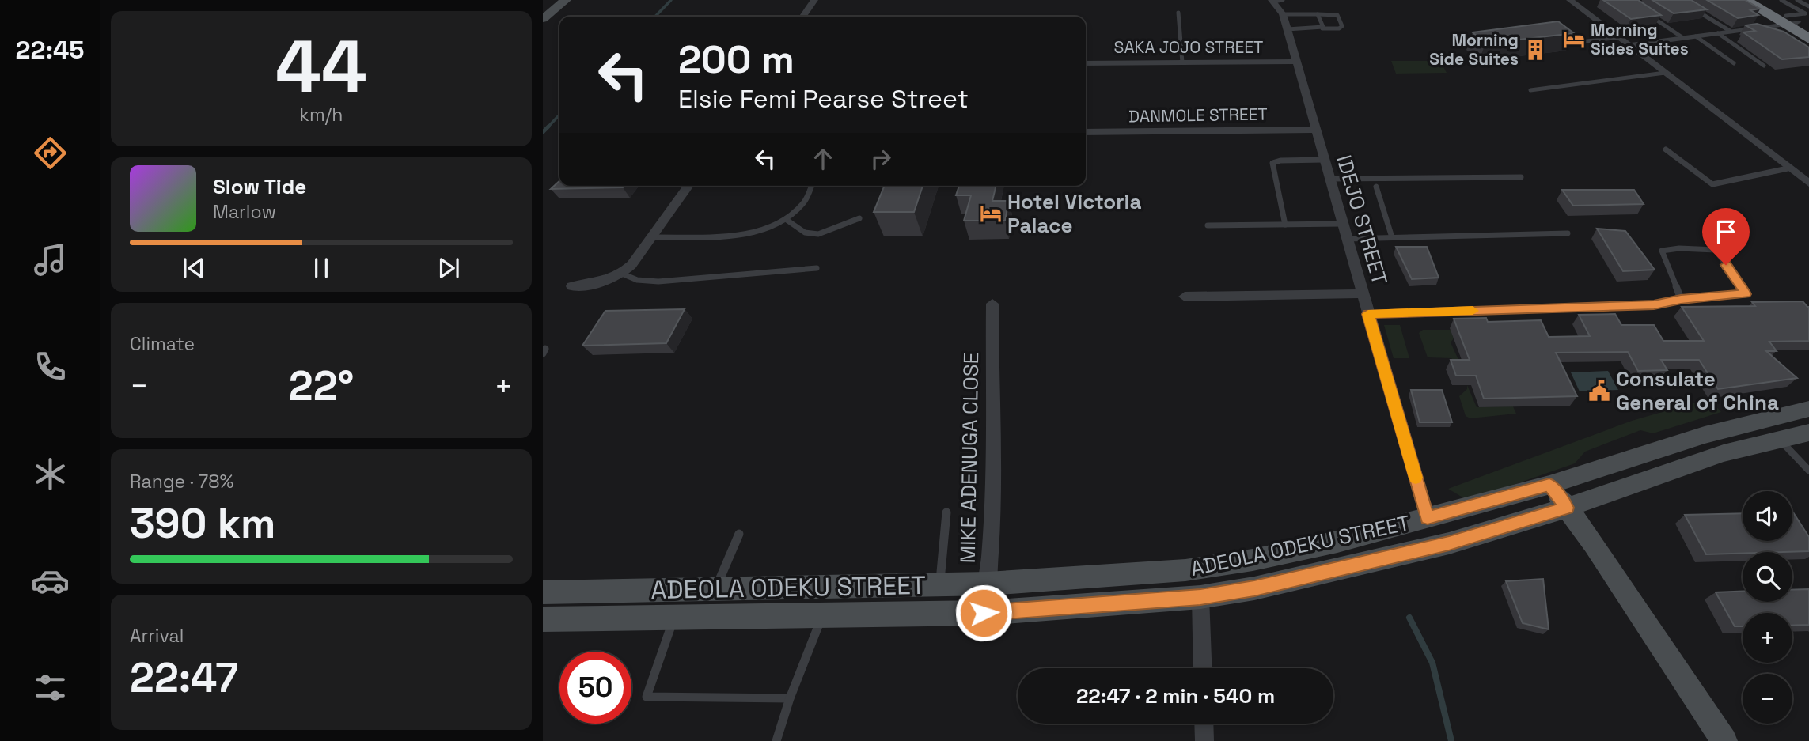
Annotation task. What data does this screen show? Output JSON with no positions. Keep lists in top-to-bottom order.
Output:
{
  "streets": {
    "main road": ["ADEOLA ODEKU STREET"],
    "street": [
      "SAKA JOJO STREET",
      "DANMOLE STREET",
      "IDEJO STREET",
      "MIKE ADENUGA CLOSE"
    ]
  },
  "crossings": [
    ["SAKA JOJO STREET", "IDEJO STREET"],
    ["DANMOLE STREET", "IDEJO STREET"],
    ["IDEJO STREET", "ADEOLA ODEKU STREET"],
    ["MIKE ADENUGA CLOSE", "ADEOLA ODEKU STREET"]
  ],
  "places": {
    "hotel": ["Morning Sides Suites", "Hotel Victoria Palace"],
    "building": ["Morning Side Suites"],
    "public building": ["Consulate General of China"]
  },
  "page": {
    "tabs": "22:45",
    "tile": [
      ["44", "km/h"],
      "Climate",
      ["Range · 78%", "390 km"],
      ["Arrival", "22:47"]
    ],
    "turn": ["200 m", "Elsie Femi Pearse Street"],
    "song": ["Slow Tide", "Marlow"],
    "heat": ["−", "22°", "+"],
    "map_buttons": ["+", "−"],
    "limit": "50",
    "trip": "22:47 · 2 min · 540 m"
  }
}
